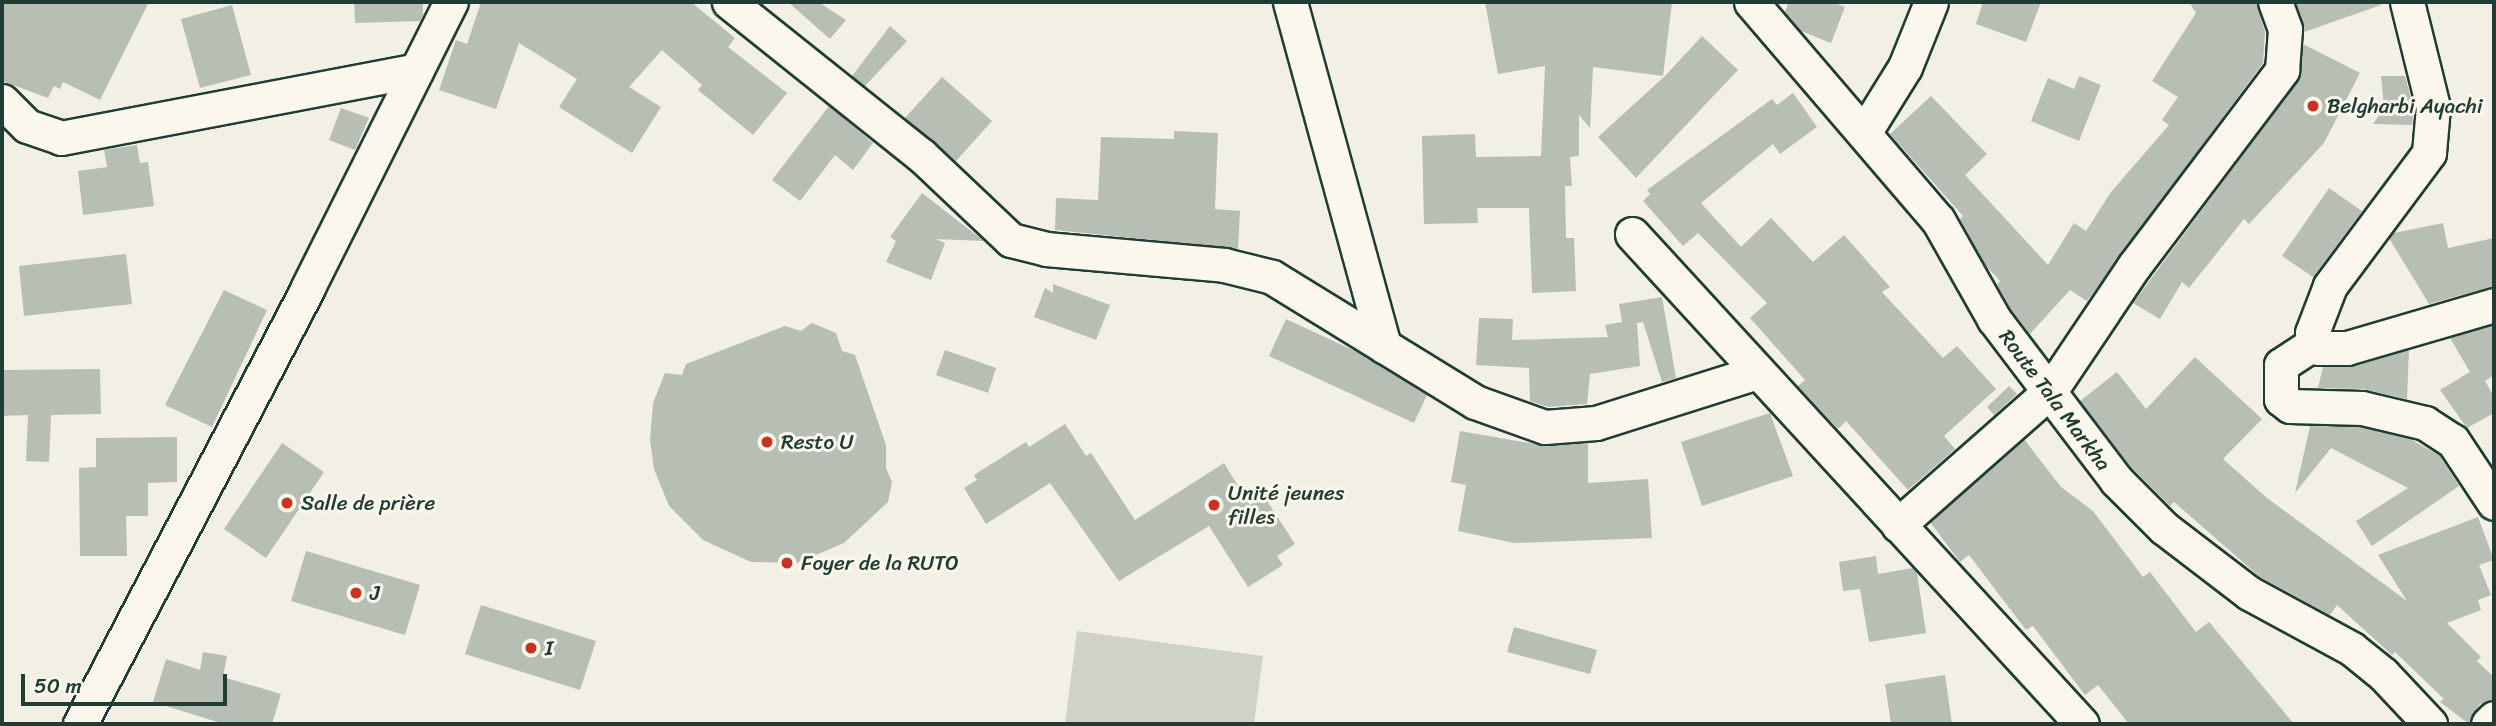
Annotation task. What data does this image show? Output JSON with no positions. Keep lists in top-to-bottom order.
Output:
{
  "streets": {
    "street": ["Route Tala Markha"]
  },
  "places": [
    "Belgharbi Ayachi",
    "Resto U",
    "Salle de prière",
    "Unité jeunes filles",
    "Foyer de la RUTO",
    "J",
    "I"
  ],
  "scale_bar": "50 m"
}
